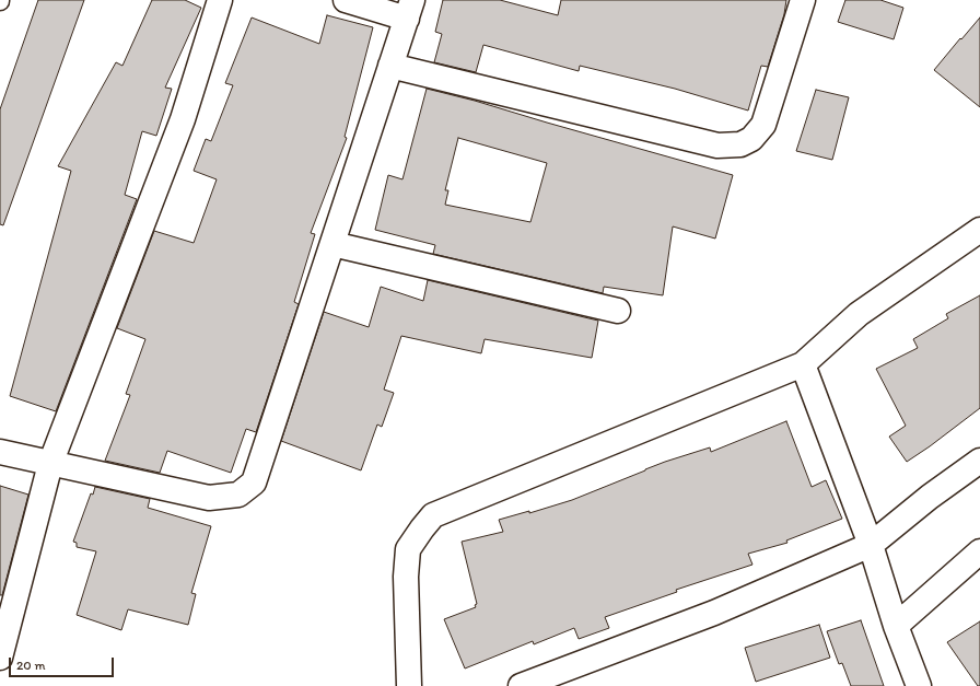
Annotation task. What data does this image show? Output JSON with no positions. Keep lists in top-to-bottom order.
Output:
{
  "scale_bar": "20 m"
}
